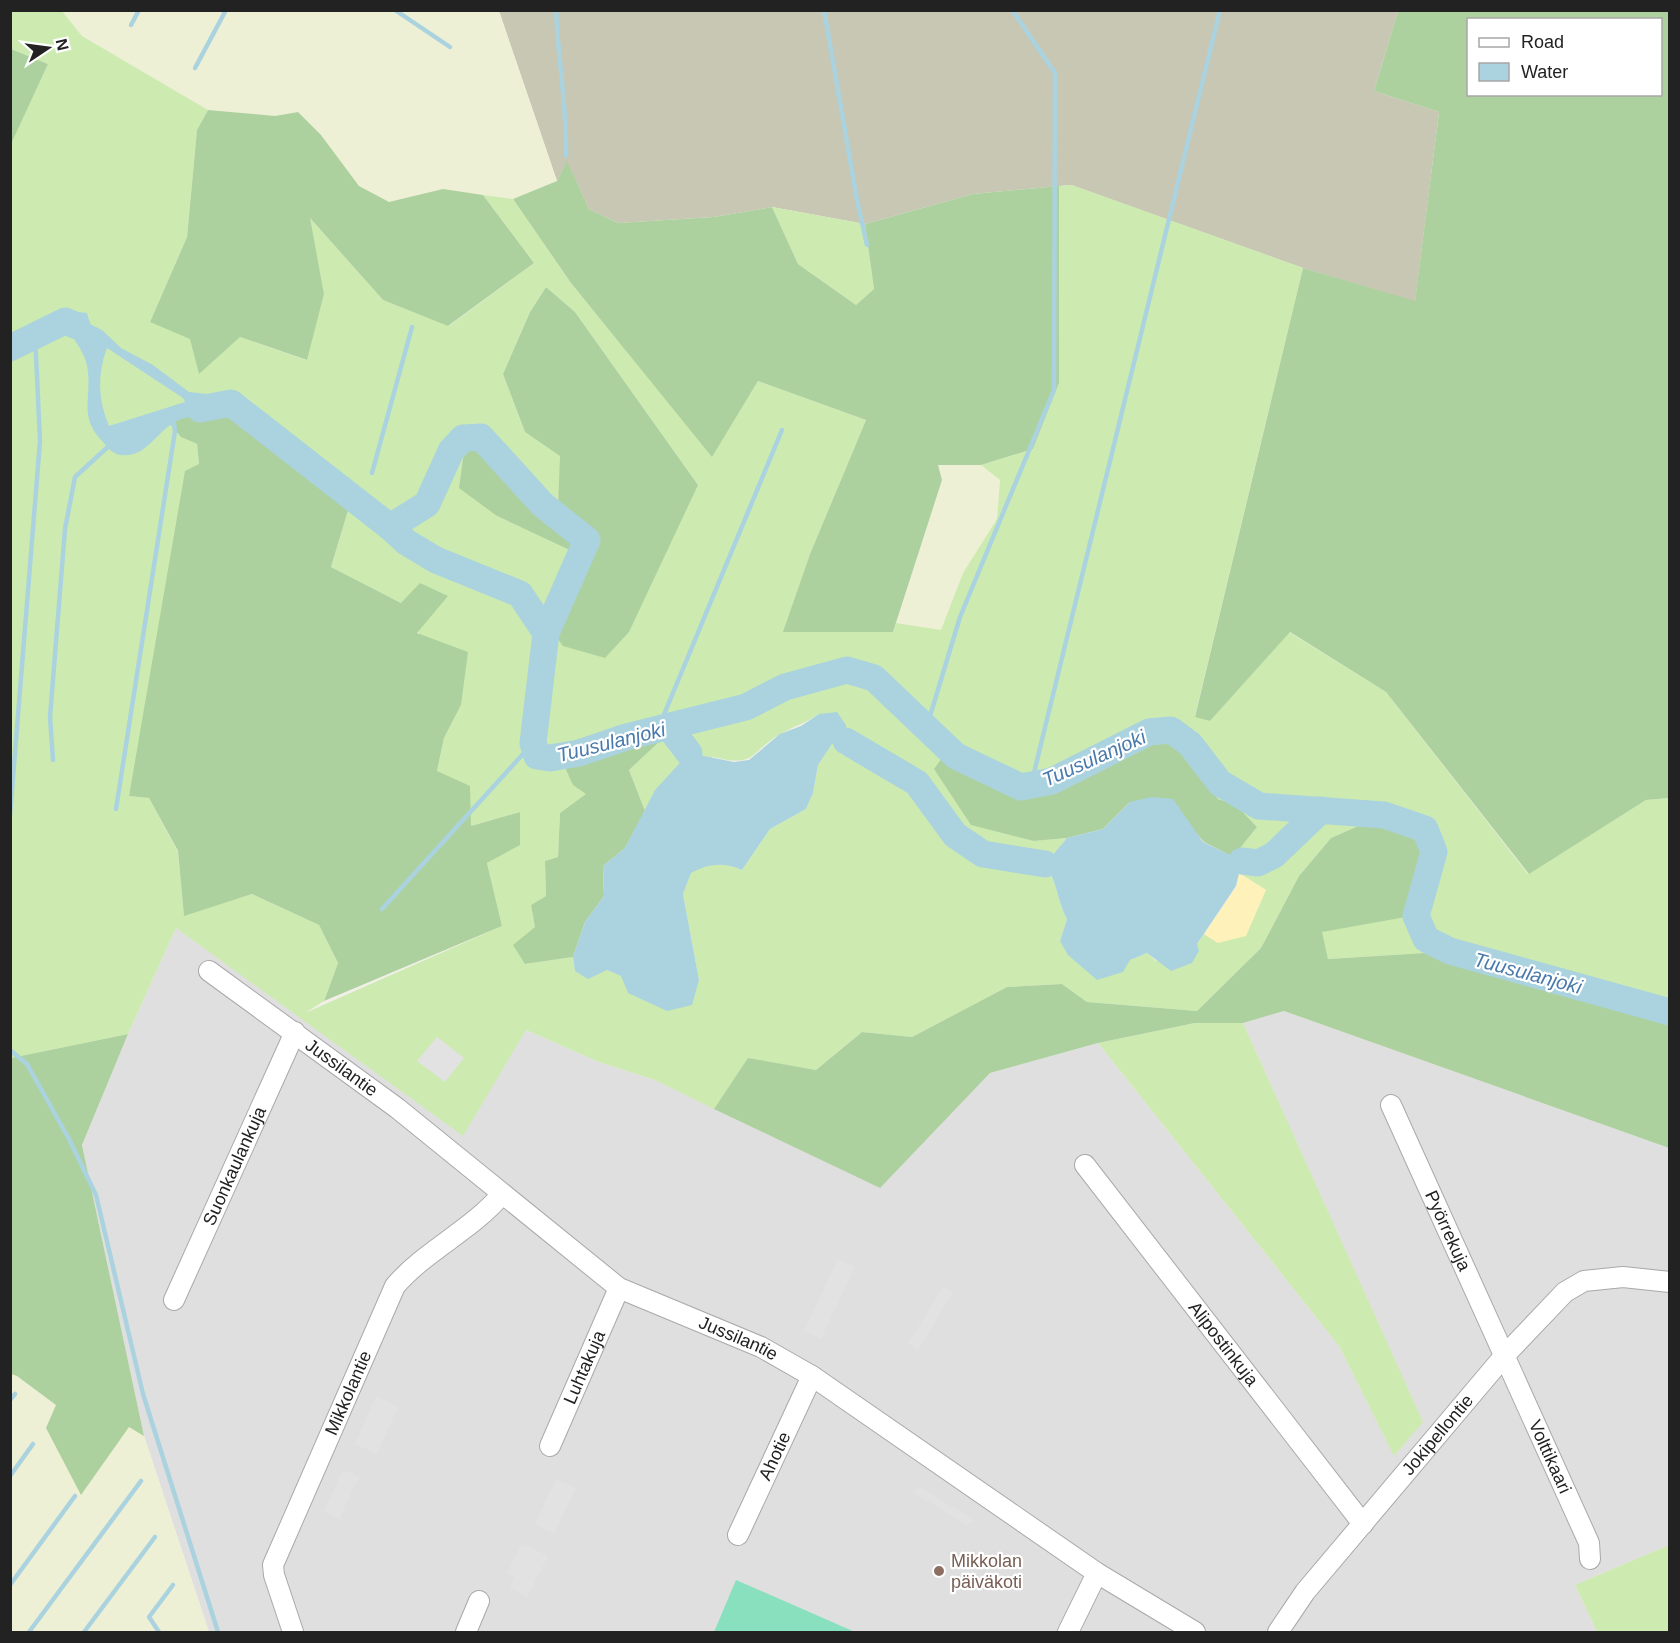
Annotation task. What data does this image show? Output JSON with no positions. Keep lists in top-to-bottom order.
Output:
{
  "streets": {
    "street": [
      "Jussilantie",
      "Suonkaulankuja",
      "Pyörrekuja",
      "Alipostinkuja",
      "Luhtakuja",
      "Mikkolantie",
      "Jokipellontie",
      "Ahotie",
      "Volttikaari"
    ]
  },
  "crossings": [
    ["Jussilantie", "Suonkaulankuja"],
    ["Jussilantie", "Luhtakuja"],
    ["Jussilantie", "Mikkolantie"],
    ["Jussilantie", "Ahotie"],
    ["Pyörrekuja", "Jokipellontie"],
    ["Pyörrekuja", "Volttikaari"],
    ["Alipostinkuja", "Jokipellontie"],
    ["Jokipellontie", "Volttikaari"]
  ],
  "water": ["Tuusulanjoki"],
  "places": ["Mikkolan päiväkoti"],
  "legend": ["Road", "Water"],
  "north": "right"
}
